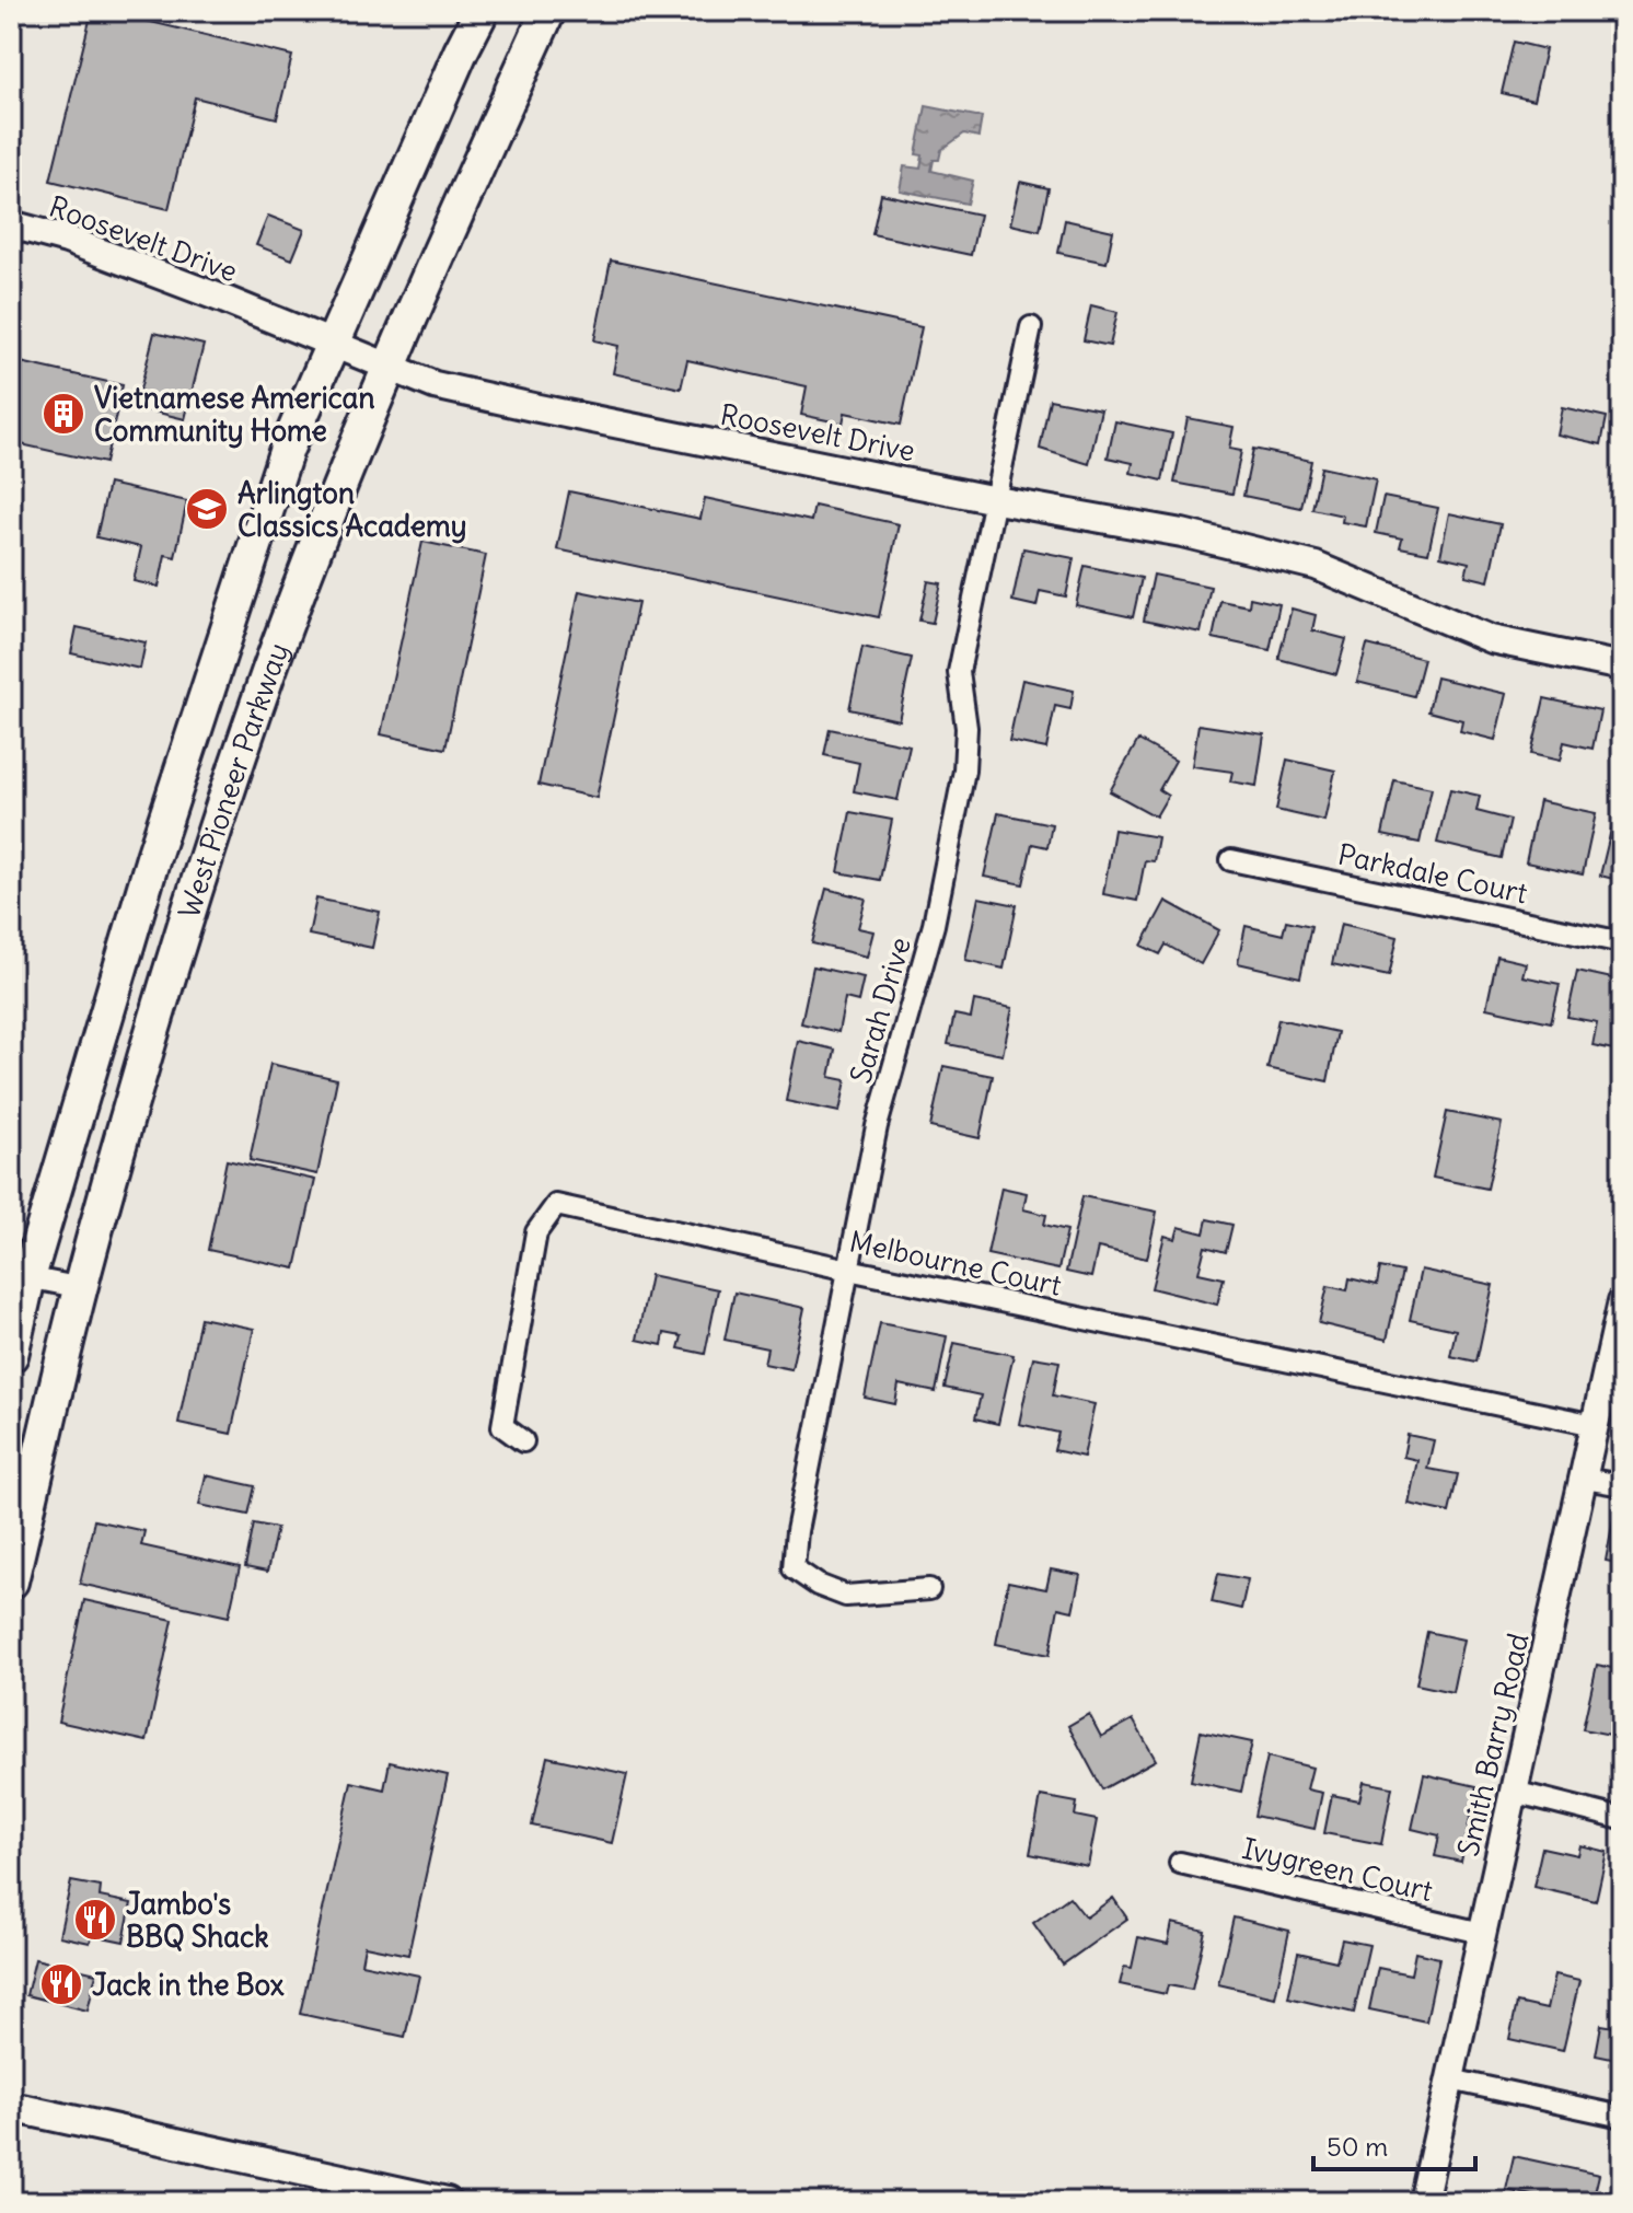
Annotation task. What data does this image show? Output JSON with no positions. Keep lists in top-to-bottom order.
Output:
{
  "streets": {
    "main road": ["West Pioneer Parkway"],
    "street": [
      "Roosevelt Drive",
      "Parkdale Court",
      "Sarah Drive",
      "Melbourne Court",
      "Smith Barry Road",
      "Ivygreen Court"
    ]
  },
  "crossings": [
    ["Roosevelt Drive", "West Pioneer Parkway"],
    ["Roosevelt Drive", "Sarah Drive"],
    ["Sarah Drive", "Melbourne Court"],
    ["Melbourne Court", "Smith Barry Road"],
    ["Smith Barry Road", "Ivygreen Court"]
  ],
  "places": {
    "building": ["Vietnamese American Community Home"],
    "school or university": ["Arlington Classics Academy"],
    "restaurant": ["Jambo's BBQ Shack", "Jack in the Box"]
  },
  "scale_bar": "50 m"
}
